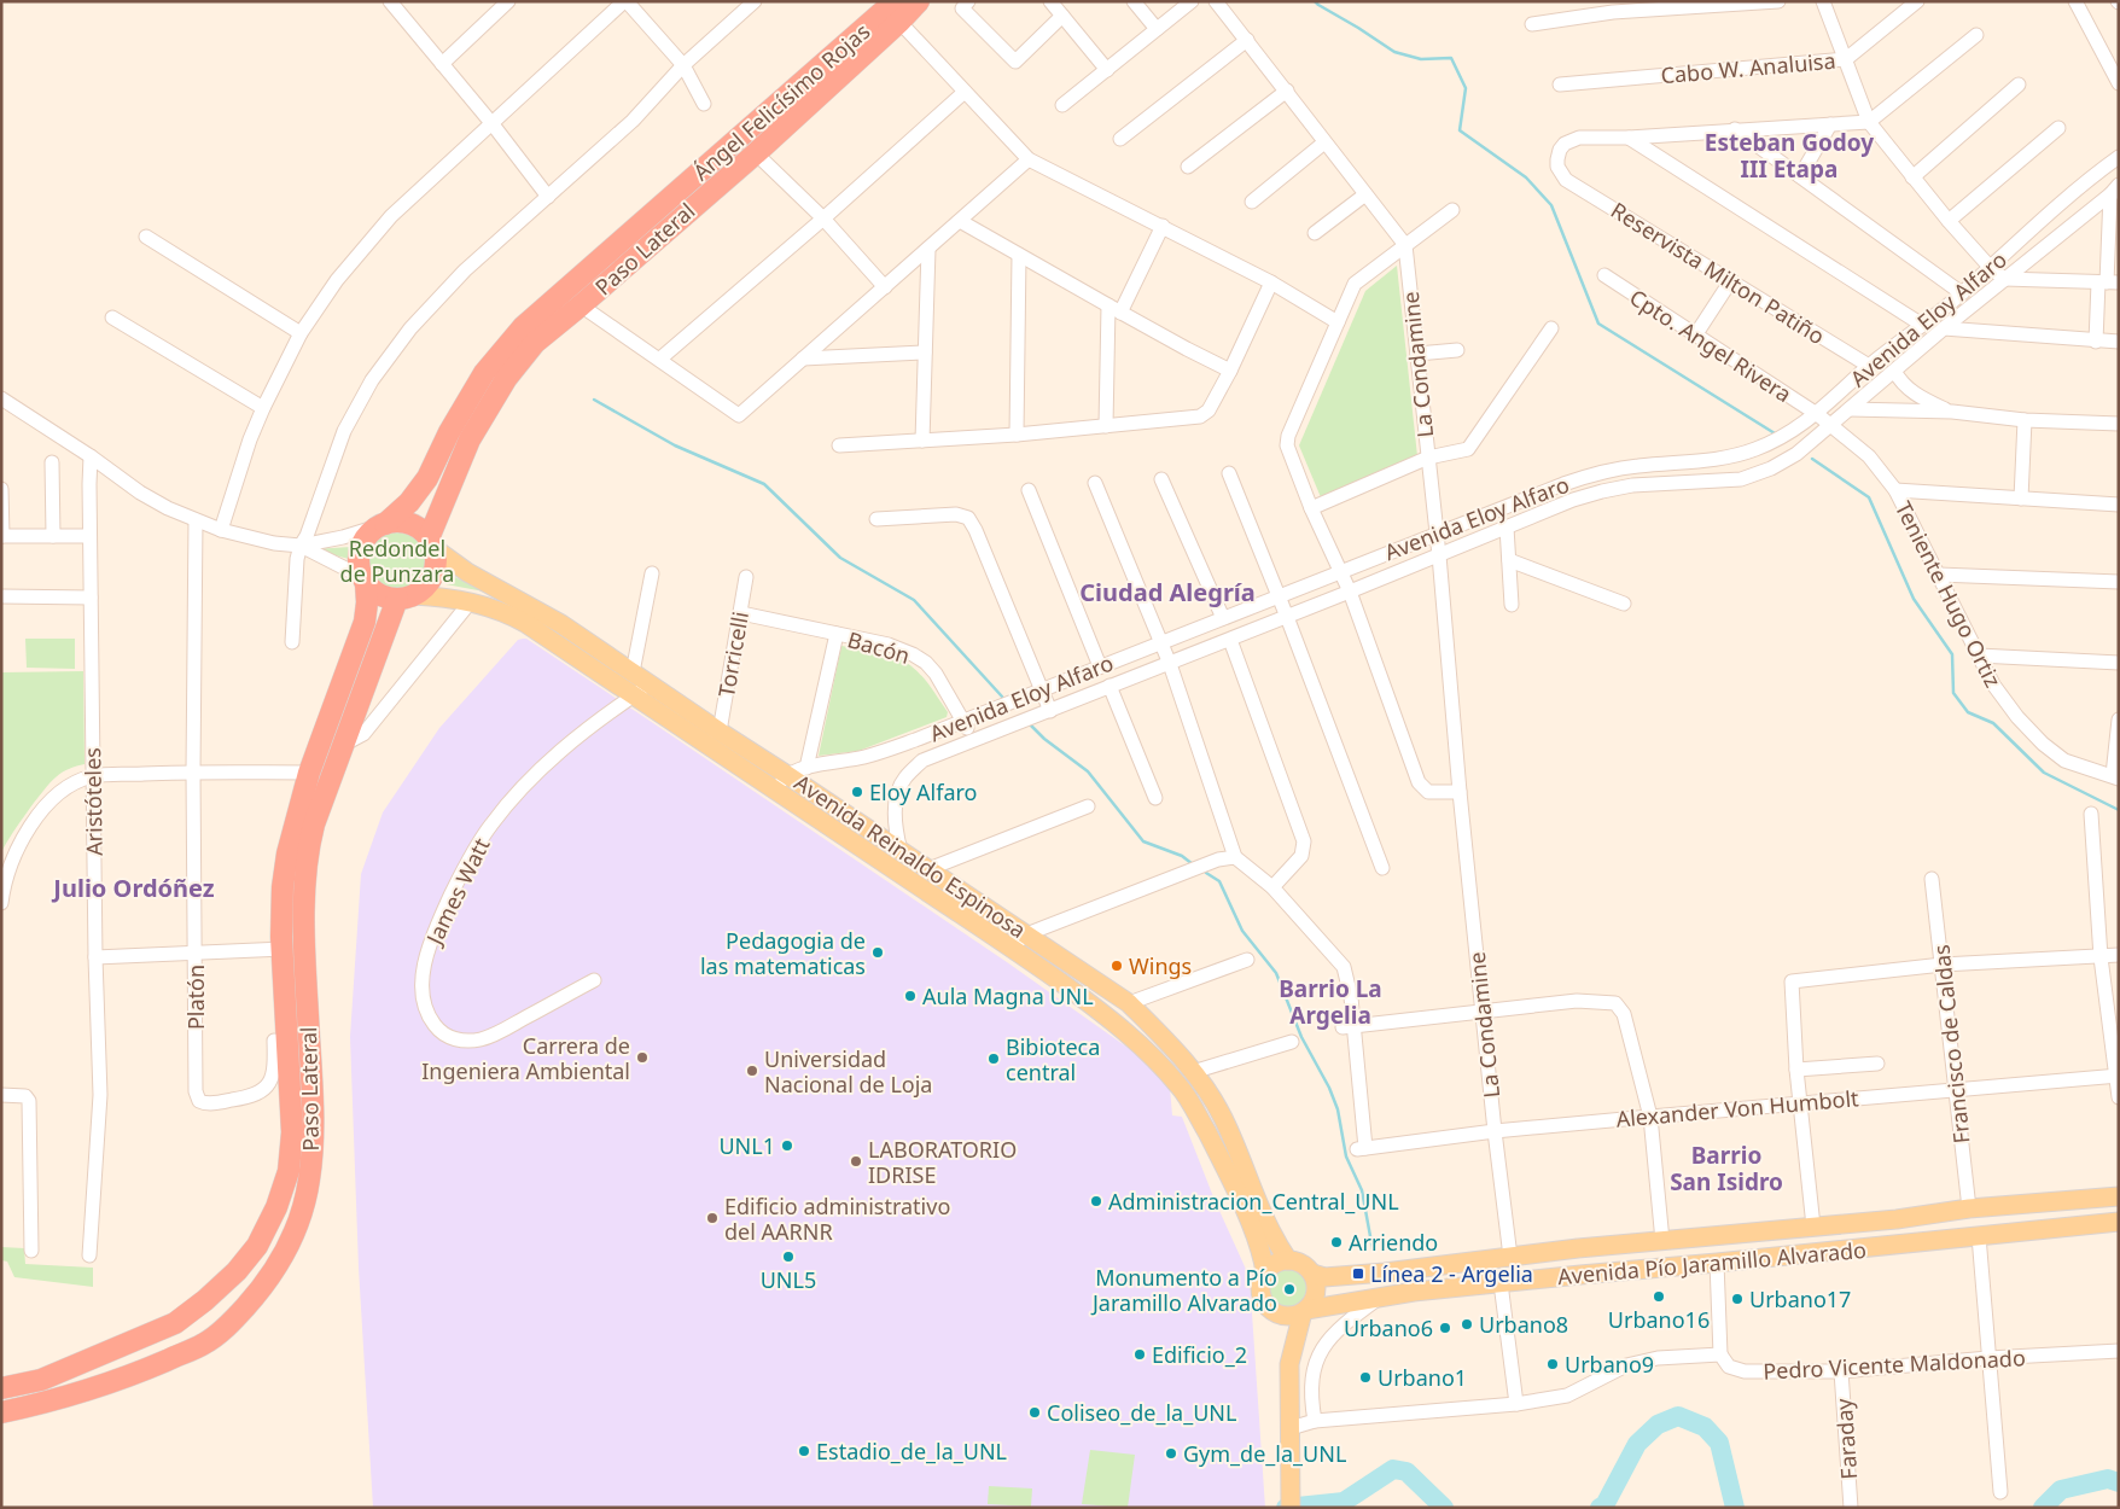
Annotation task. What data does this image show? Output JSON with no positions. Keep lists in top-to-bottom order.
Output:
{
  "streets": {
    "highway": ["Ángel Felicísimo Rojas", "Paso Lateral"],
    "main road": ["Avenida Reinaldo Espinosa", "Avenida Pío Jaramillo Alvarado"],
    "street": [
      "Cabo W. Analuisa",
      "Reservista Milton Patiño",
      "Avenida Eloy Alfaro",
      "Cpto. Angel Rivera",
      "La Condamine",
      "Teniente Hugo Ortiz",
      "Bacón",
      "Torricelli",
      "Aristóteles",
      "James Watt",
      "Platón",
      "Francisco de Caldas",
      "Alexander Von Humbolt",
      "Pedro Vicente Maldonado",
      "Faraday"
    ]
  },
  "crossings": [
    ["Ángel Felicísimo Rojas", "Paso Lateral"],
    ["Ángel Felicísimo Rojas", "Avenida Reinaldo Espinosa"],
    ["Paso Lateral", "Avenida Reinaldo Espinosa"],
    ["Reservista Milton Patiño", "Avenida Eloy Alfaro"],
    ["Avenida Eloy Alfaro", "Cpto. Angel Rivera"],
    ["Avenida Eloy Alfaro", "La Condamine"],
    ["Avenida Eloy Alfaro", "Teniente Hugo Ortiz"],
    ["Avenida Eloy Alfaro", "Bacón"],
    ["Avenida Eloy Alfaro", "Avenida Reinaldo Espinosa"],
    ["Cpto. Angel Rivera", "Teniente Hugo Ortiz"],
    ["La Condamine", "Alexander Von Humbolt"],
    ["La Condamine", "Avenida Pío Jaramillo Alvarado"],
    ["Bacón", "Torricelli"],
    ["Torricelli", "Avenida Reinaldo Espinosa"],
    ["Avenida Reinaldo Espinosa", "James Watt"],
    ["Avenida Reinaldo Espinosa", "Avenida Pío Jaramillo Alvarado"],
    ["Francisco de Caldas", "Alexander Von Humbolt"],
    ["Francisco de Caldas", "Avenida Pío Jaramillo Alvarado"],
    ["Pedro Vicente Maldonado", "Faraday"]
  ],
  "districts": [
    "Esteban Godoy III Etapa",
    "Ciudad Alegría",
    "Julio Ordóñez",
    "Barrio La Argelia",
    "Barrio San Isidro"
  ],
  "parks": ["Redondel de Punzara"],
  "places": {
    "other": [
      "Eloy Alfaro",
      "Pedagogia de las matematicas",
      "Wings",
      "Aula Magna UNL",
      "Carrera de Ingeniera Ambiental",
      "Bibioteca central",
      "Universidad Nacional de Loja",
      "UNL1",
      "LABORATORIO IDRISE",
      "Administracion_Central_UNL",
      "Edificio administrativo del AARNR",
      "Arriendo",
      "UNL5",
      "Monumento a Pío Jaramillo Alvarado",
      "Urbano16",
      "Urbano17",
      "Urbano8",
      "Urbano6",
      "Edificio_2",
      "Urbano9",
      "Urbano1",
      "Coliseo_de_la_UNL",
      "Estadio_de_la_UNL",
      "Gym_de_la_UNL"
    ],
    "transit": ["Línea 2 - Argelia"]
  }
}
